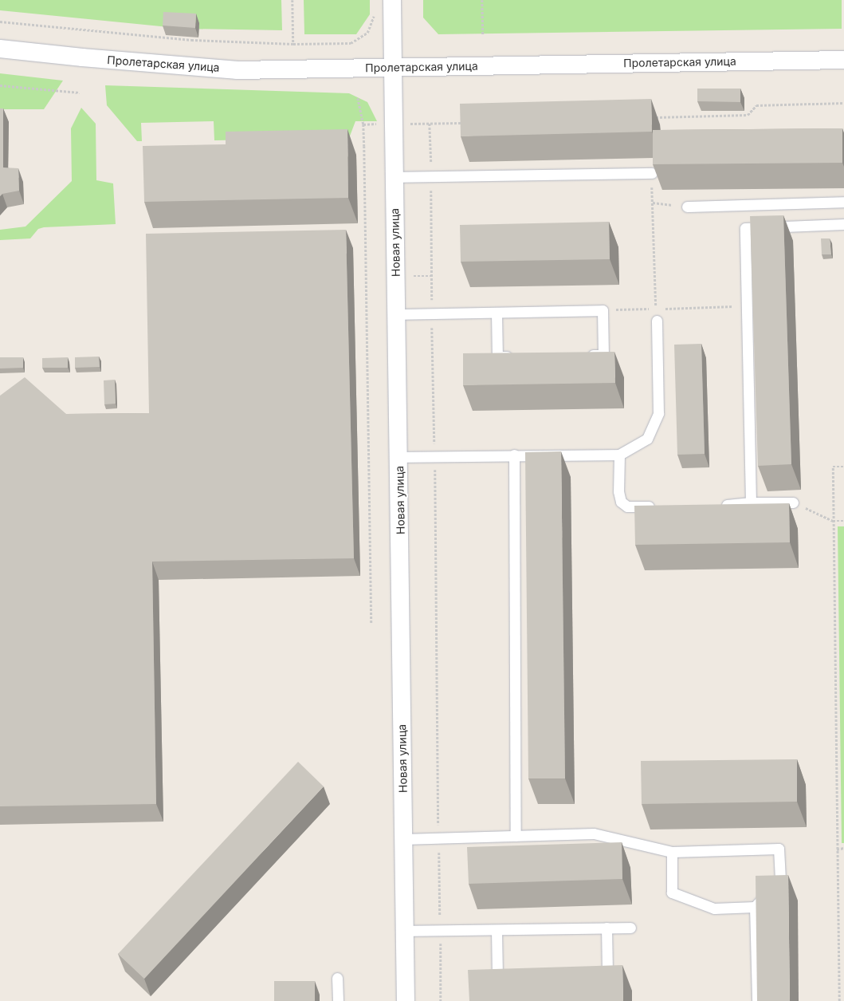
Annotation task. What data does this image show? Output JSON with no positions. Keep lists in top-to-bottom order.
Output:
{
  "streets": {
    "street": ["Пролетарская улица", "Новая улица"]
  },
  "crossings": [
    ["Пролетарская улица", "Новая улица"]
  ]
}
